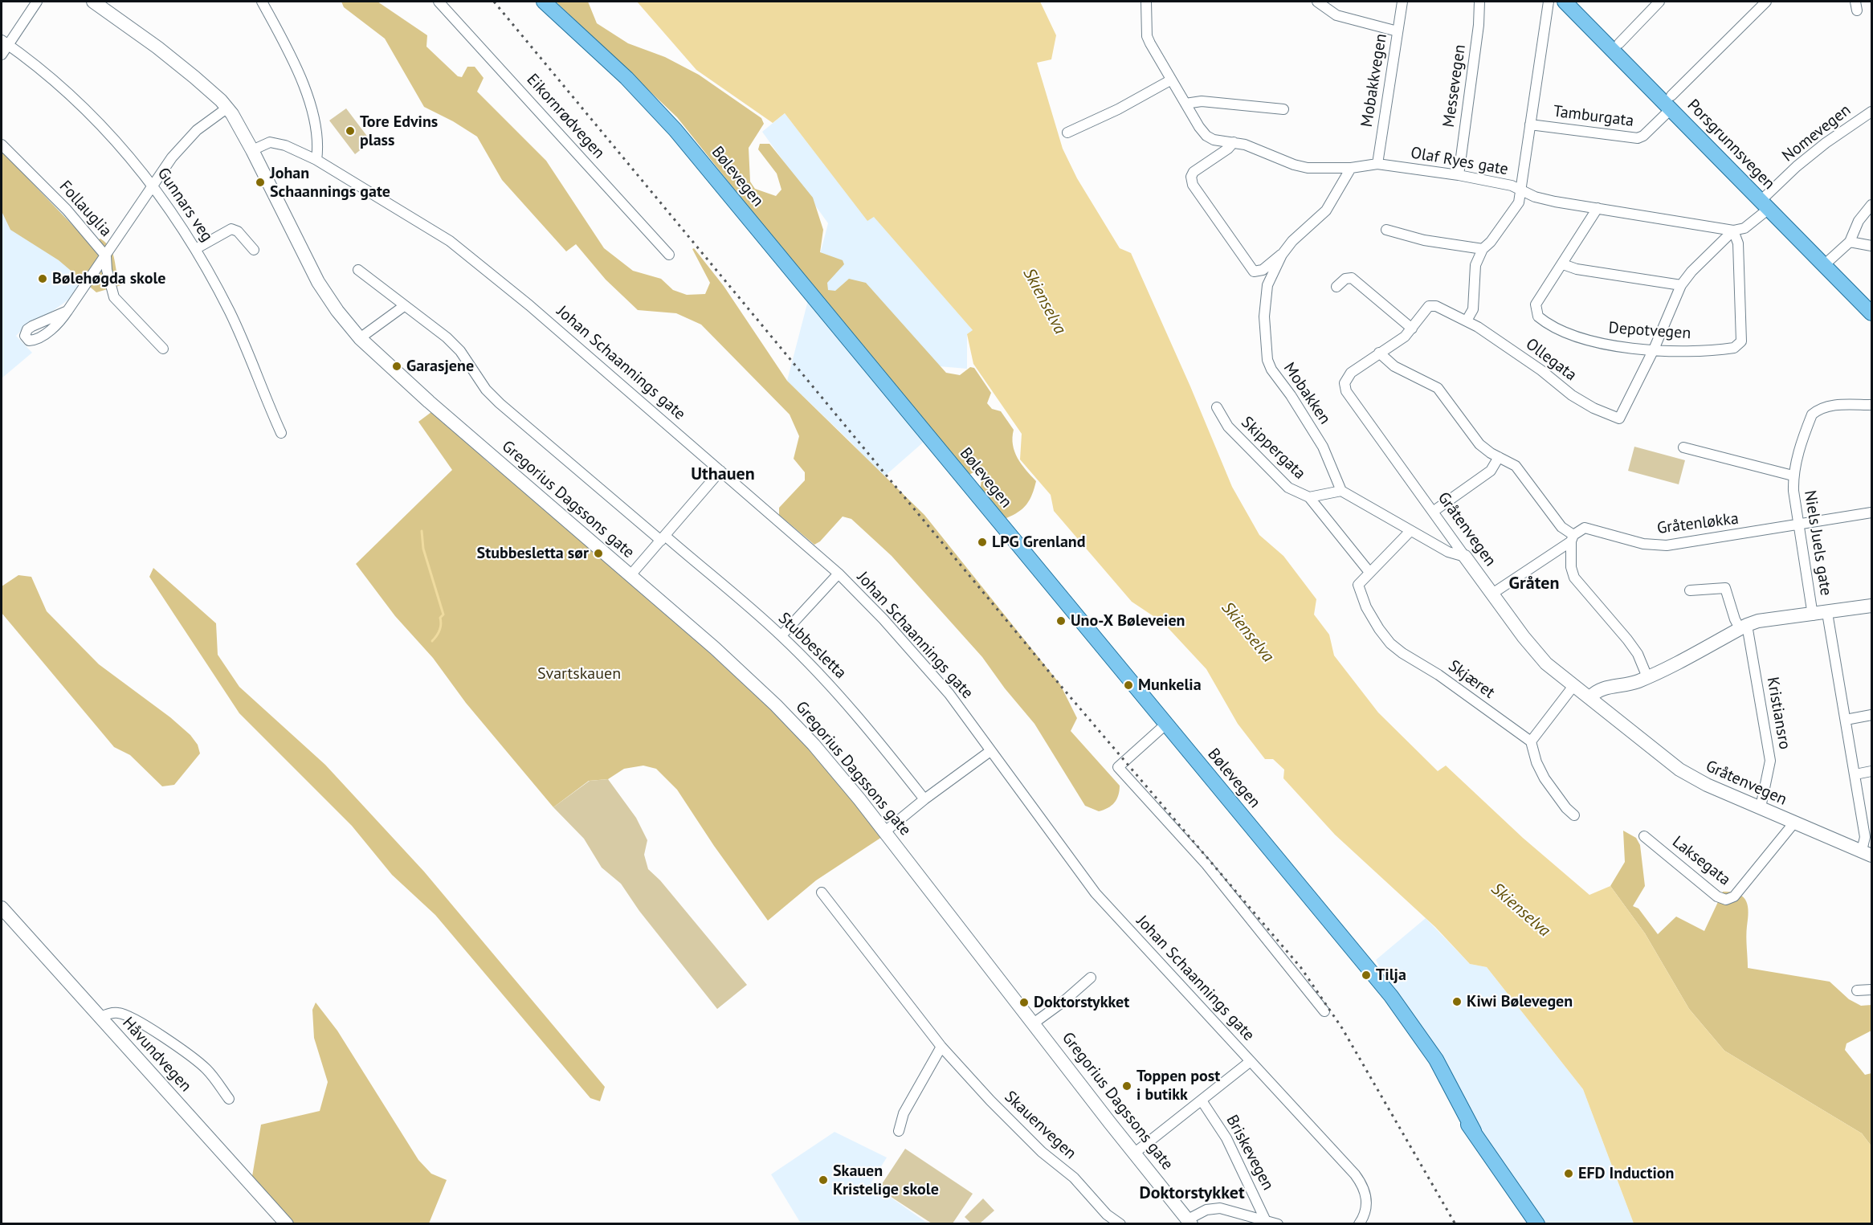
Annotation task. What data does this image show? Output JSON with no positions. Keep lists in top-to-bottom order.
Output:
{
  "streets": {
    "main road": ["Porsgrunnsvegen", "Bølevegen"],
    "street": [
      "Mobakkvegen",
      "Messevegen",
      "Eikornrødvegen",
      "Tamburgata",
      "Nomevegen",
      "Olaf Ryes gate",
      "Gunnars veg",
      "Follauglia",
      "Depotvegen",
      "Ollegata",
      "Johan Schaannings gate",
      "Mobakken",
      "Skippergata",
      "Gregorius Dagssons gate",
      "Gråtenløkka",
      "Gråtenvegen",
      "Niels Juels gate",
      "Stubbesletta",
      "Skjæret",
      "Kristiansro",
      "Laksegata",
      "Håvundvegen",
      "Skauenvegen",
      "Briskevegen"
    ]
  },
  "crossings": [
    ["Mobakkvegen", "Olaf Ryes gate"],
    ["Messevegen", "Olaf Ryes gate"],
    ["Tamburgata", "Porsgrunnsvegen"],
    ["Tamburgata", "Olaf Ryes gate"],
    ["Tamburgata", "Ollegata"],
    ["Nomevegen", "Porsgrunnsvegen"],
    ["Olaf Ryes gate", "Depotvegen"],
    ["Olaf Ryes gate", "Mobakken"],
    ["Depotvegen", "Ollegata"],
    ["Johan Schaannings gate", "Gregorius Dagssons gate"],
    ["Skippergata", "Skjæret"],
    ["Gråtenløkka", "Gråtenvegen"],
    ["Gråtenløkka", "Niels Juels gate"],
    ["Gråtenvegen", "Kristiansro"],
    ["Gråtenvegen", "Laksegata"]
  ],
  "districts": ["Uthauen", "Gråten", "Doktorstykket"],
  "water": ["Skienselva"],
  "parks": ["Svartskauen"],
  "places": [
    "Tore Edvins plass",
    "Johan Schaannings gate",
    "Bølehøgda skole",
    "Garasjene",
    "LPG Grenland",
    "Stubbesletta sør",
    "Uno-X Bøleveien",
    "Munkelia",
    "Tilja",
    "Kiwi Bølevegen",
    "Doktorstykket",
    "Toppen post i butikk",
    "EFD Induction",
    "Skauen Kristelige skole"
  ]
}
